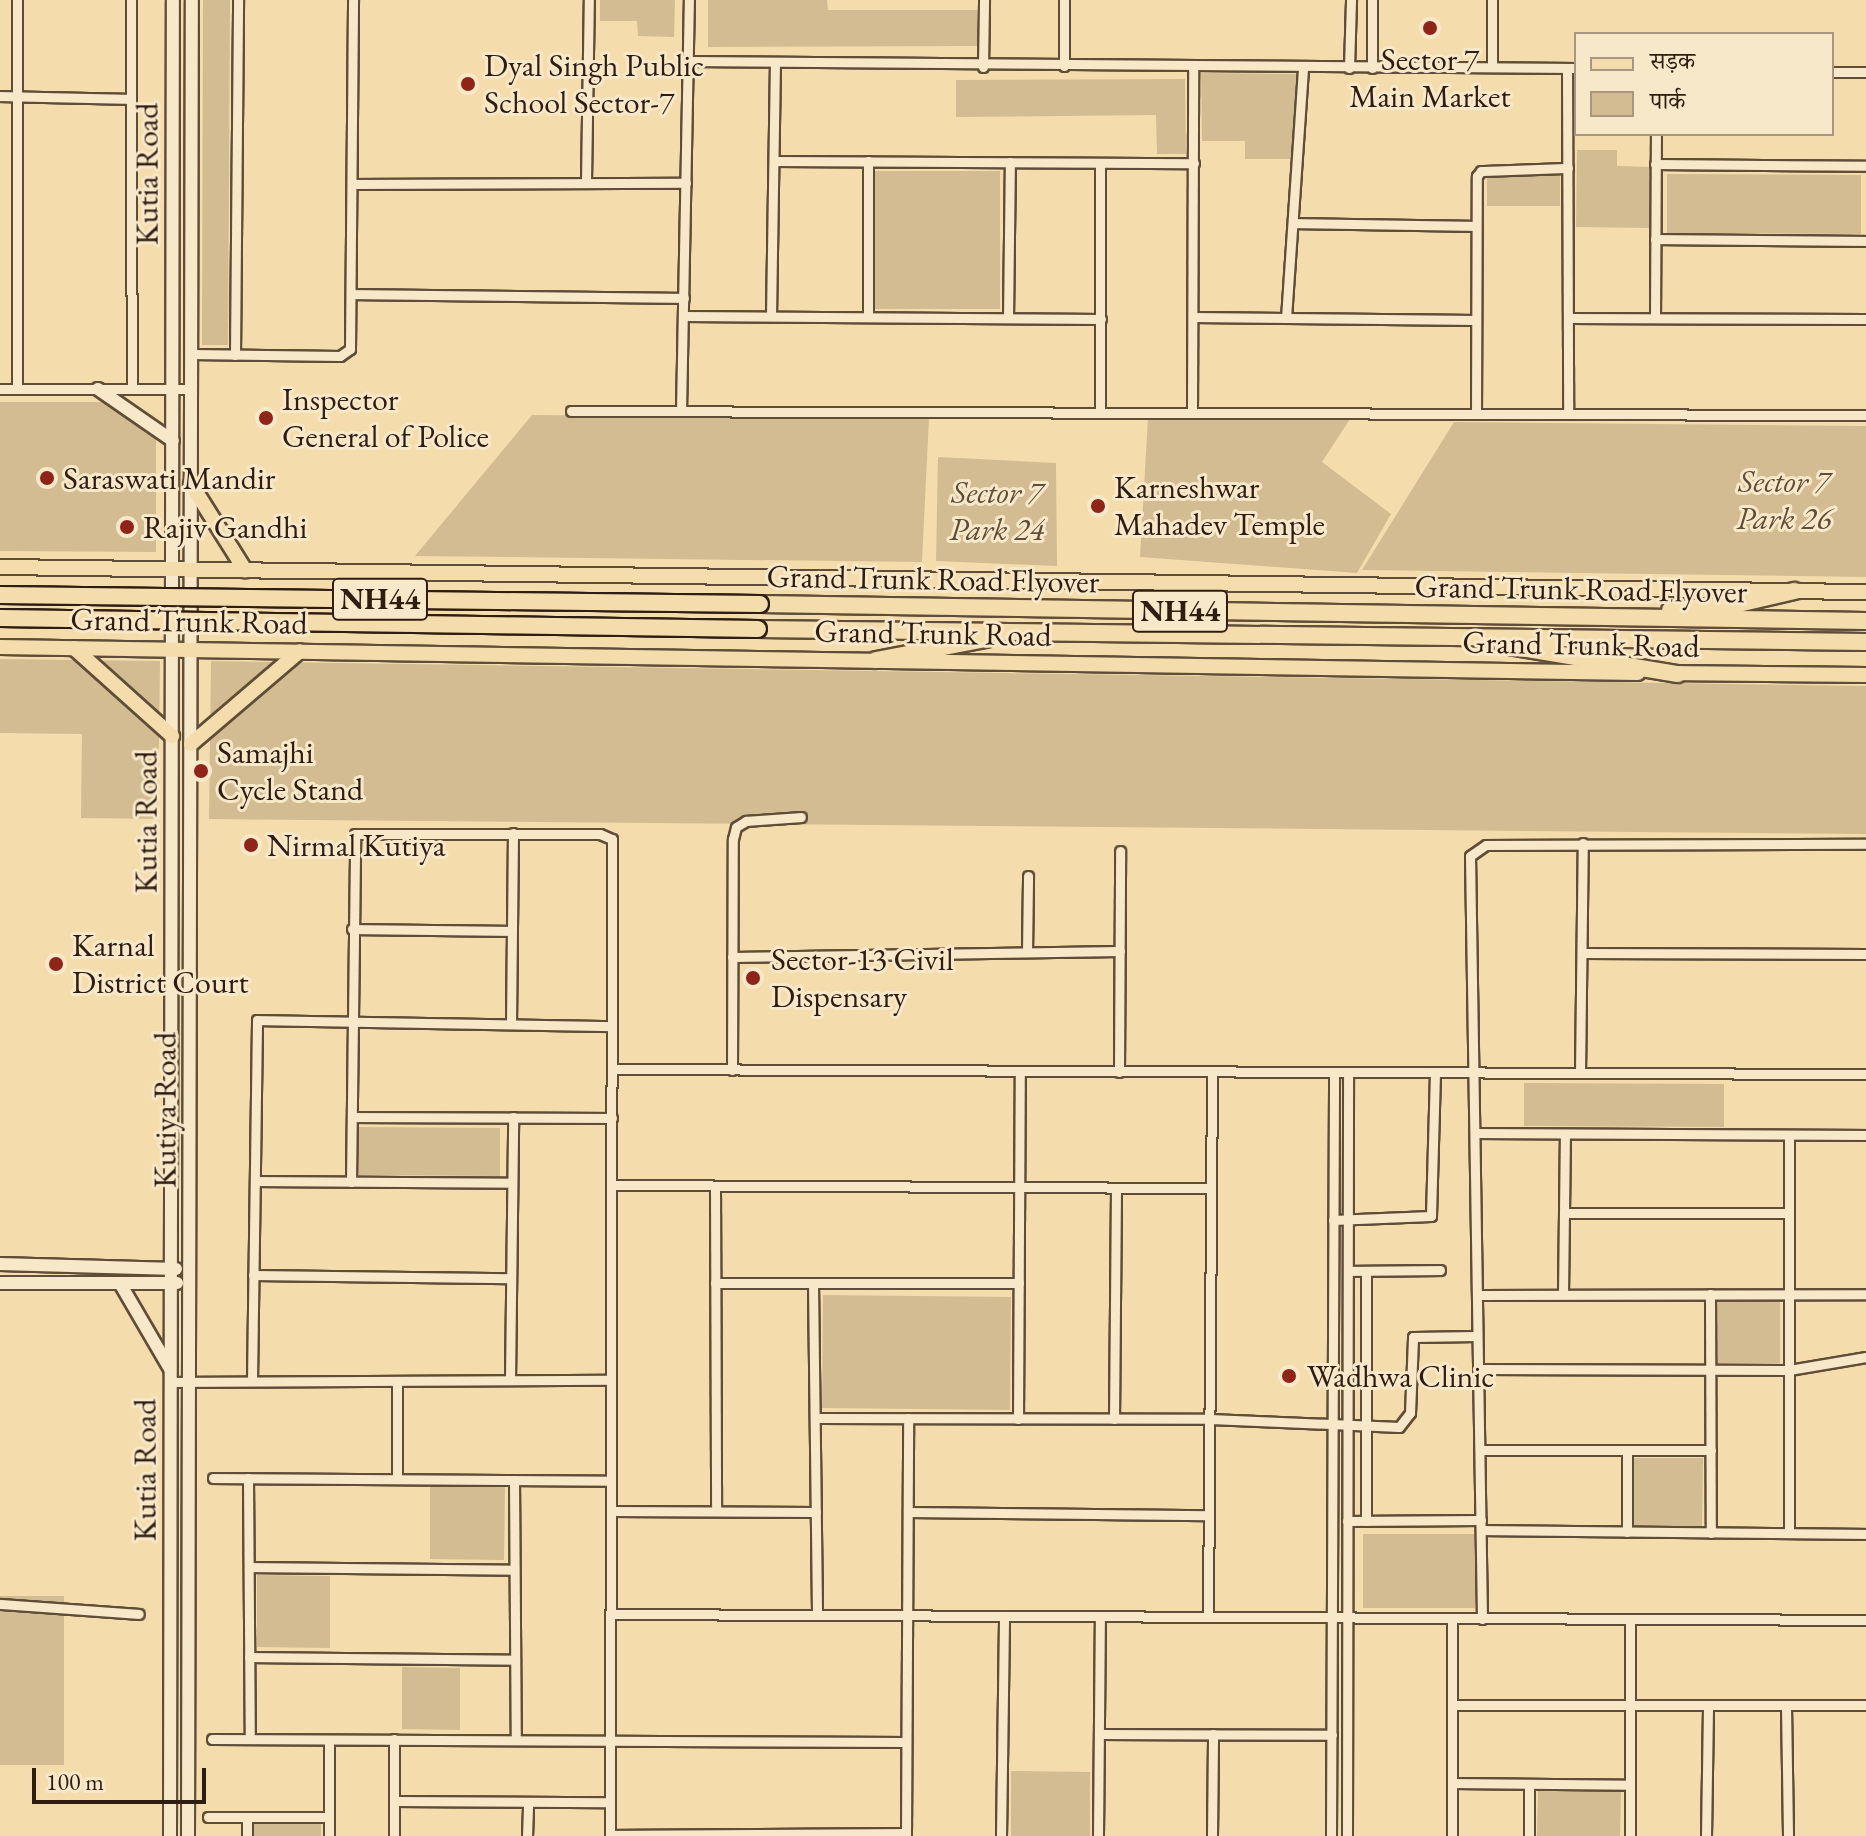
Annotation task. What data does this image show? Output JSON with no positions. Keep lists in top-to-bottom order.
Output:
{
  "streets": {
    "highway": ["Grand Trunk Road Flyover", "NH44", "Grand Trunk Road"],
    "street": ["Kutia Road", "Kutiya Road"]
  },
  "crossings": [
    ["Kutia Road", "Grand Trunk Road"],
    ["Grand Trunk Road Flyover", "Grand Trunk Road"],
    ["Grand Trunk Road", "Kutiya Road"]
  ],
  "parks": ["Sector 7 Park 26", "Sector 7 Park 24"],
  "places": [
    "Sector 7 Main Market",
    "Dyal Singh Public School Sector-7",
    "Inspector General of Police",
    "Saraswati Mandir",
    "Karneshwar Mahadev Temple",
    "Rajiv Gandhi",
    "Samajhi Cycle Stand",
    "Nirmal Kutiya",
    "Karnal District Court",
    "Sector-13 Civil Dispensary",
    "Wadhwa Clinic"
  ],
  "legend": ["सड़क", "पार्क"],
  "scale_bar": "100 m"
}
